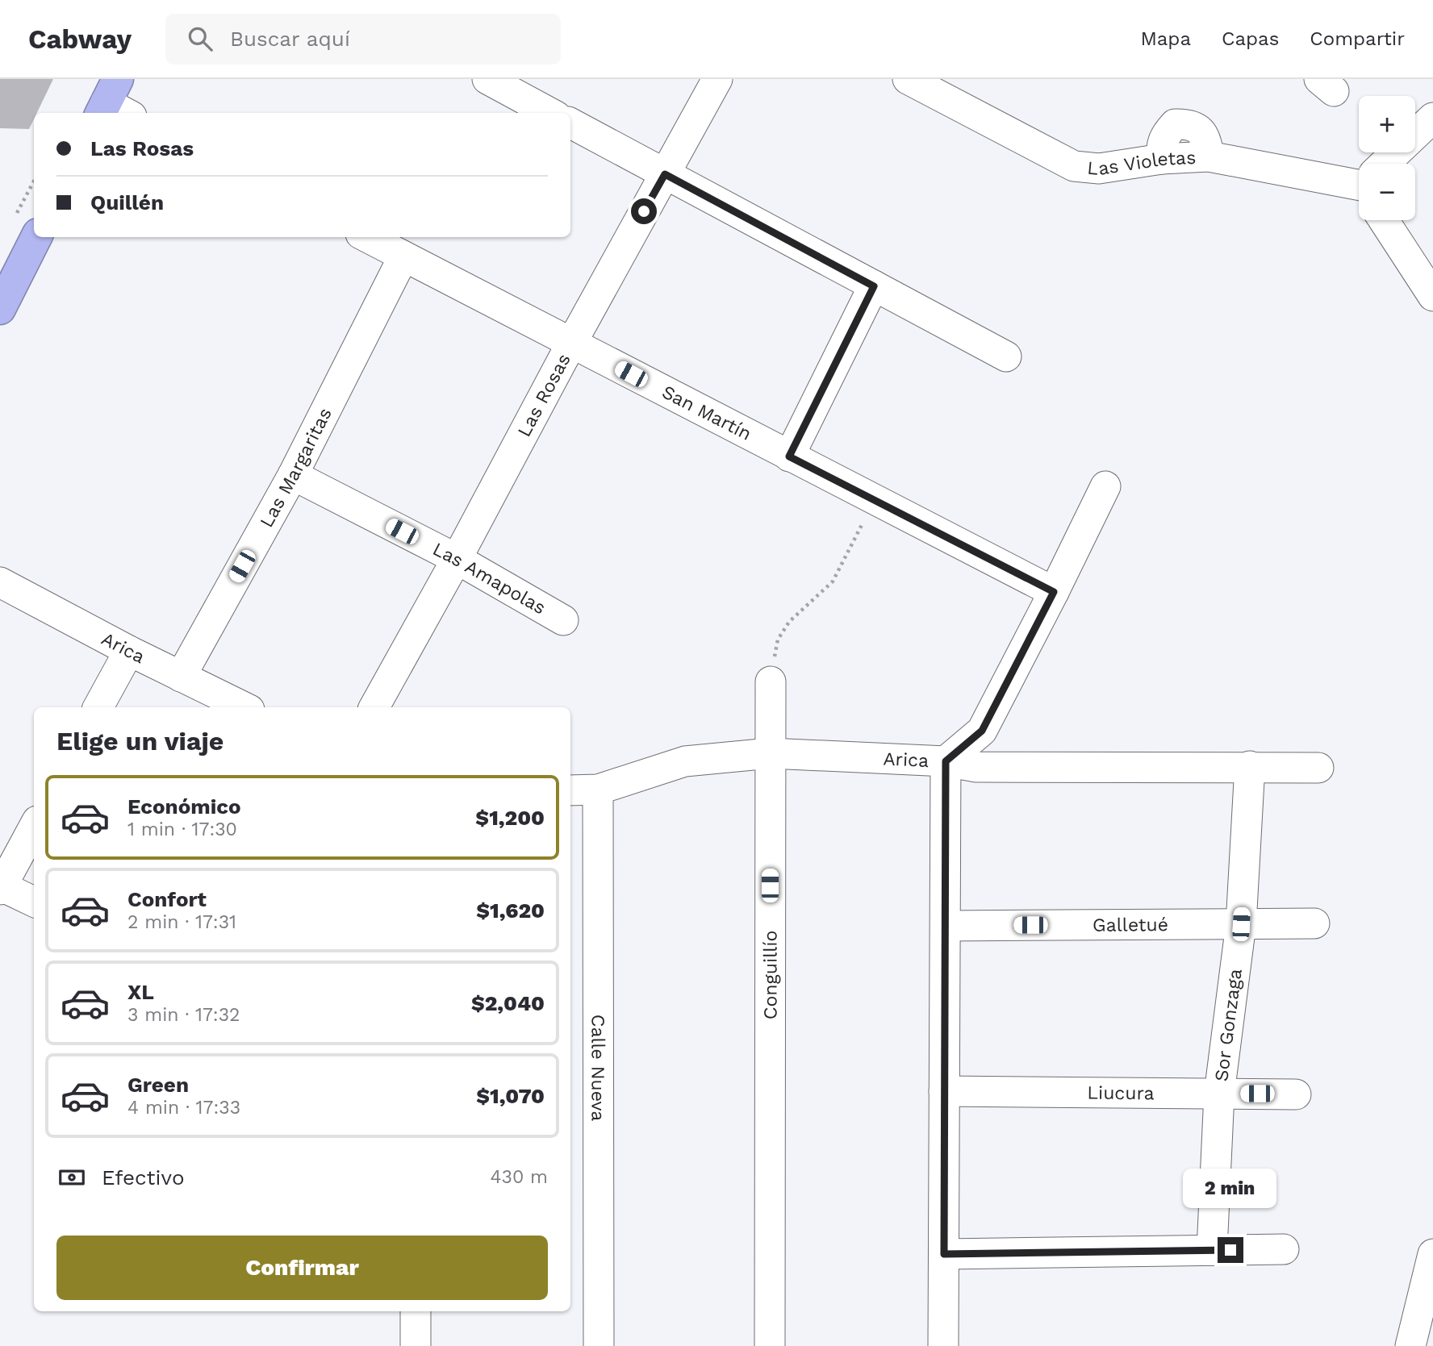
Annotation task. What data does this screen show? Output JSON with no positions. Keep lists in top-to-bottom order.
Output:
{
  "streets": {
    "street": [
      "Las Violetas",
      "Las Rosas",
      "San Martín",
      "Las Margaritas",
      "Las Amapolas",
      "Arica",
      "Galletué",
      "Conguillío",
      "Sor Gonzaga",
      "Calle Nueva",
      "Liucura"
    ]
  },
  "crossings": [
    ["Las Rosas", "San Martín"],
    ["Las Rosas", "Las Amapolas"],
    ["San Martín", "Las Margaritas"],
    ["Las Margaritas", "Las Amapolas"],
    ["Las Margaritas", "Arica"],
    ["Arica", "Conguillío"],
    ["Arica", "Sor Gonzaga"],
    ["Arica", "Calle Nueva"],
    ["Galletué", "Sor Gonzaga"],
    ["Sor Gonzaga", "Liucura"]
  ],
  "page": {
    "header": "Cabway",
    "search": "Buscar aquí",
    "nav": ["Mapa", "Capas", "Compartir"],
    "map_buttons": ["+", "−"],
    "banner": ["Las Rosas", "Quillén"],
    "heading": "Elige un viaje",
    "list": [
      {
        "name": "Económico",
        "note": "1 min · 17:30",
        "value": "$1,200"
      },
      {
        "name": "Confort",
        "note": "2 min · 17:31",
        "value": "$1,620"
      },
      {
        "name": "XL",
        "note": "3 min · 17:32",
        "value": "$2,040"
      },
      {
        "name": "Green",
        "note": "4 min · 17:33",
        "value": "$1,070"
      }
    ],
    "pay": ["Efectivo", "430 m"],
    "bubble": "2 min",
    "buttons": "Confirmar"
  }
}
